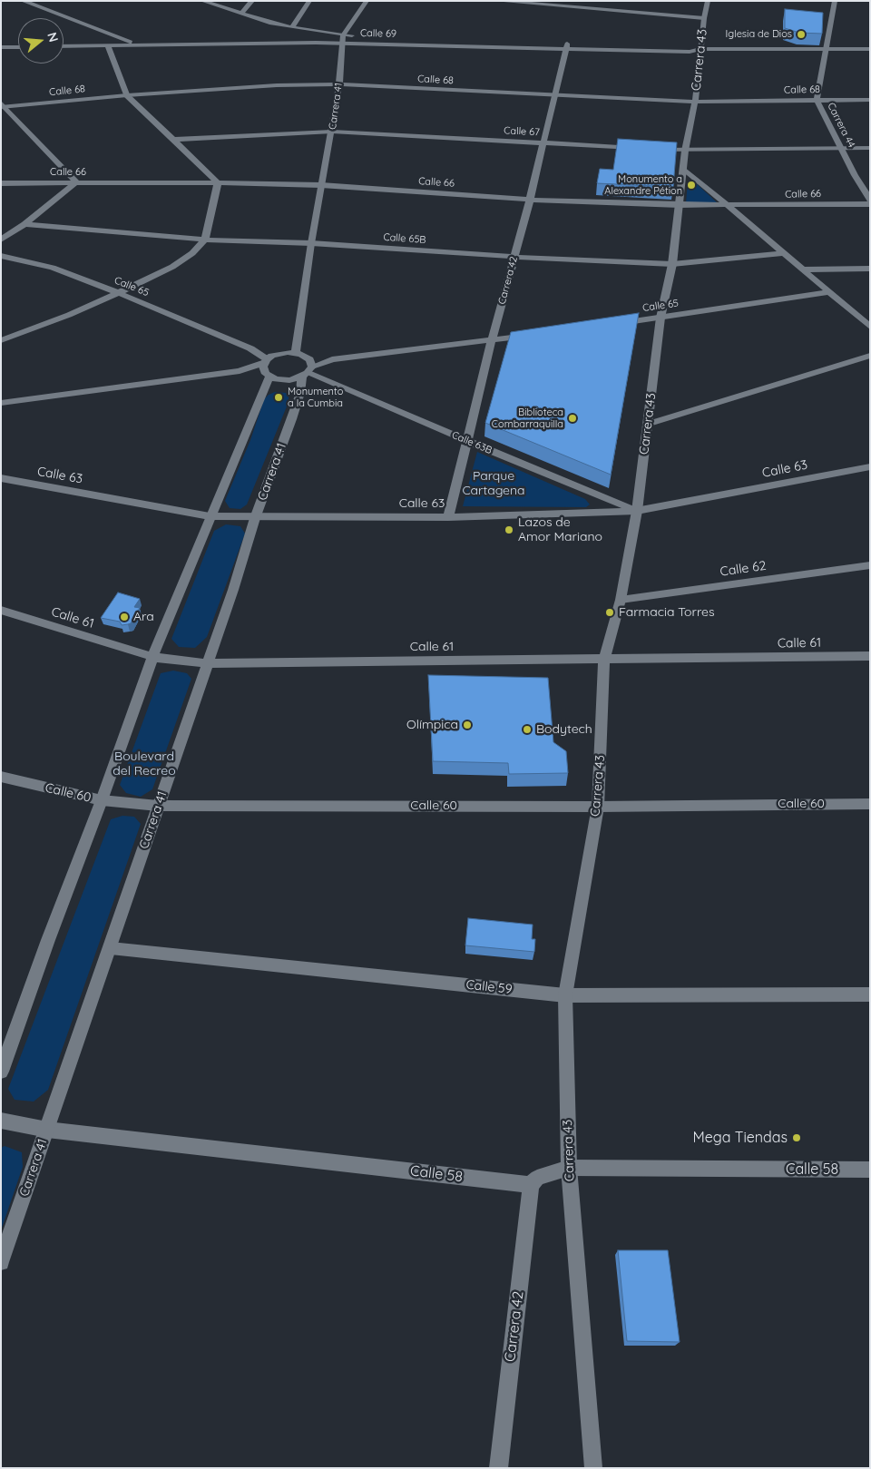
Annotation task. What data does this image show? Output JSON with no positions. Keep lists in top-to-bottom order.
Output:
{
  "streets": {
    "street": [
      "Calle 69",
      "Carrera 43",
      "Calle 68",
      "Carrera 41",
      "Carrera 44",
      "Calle 67",
      "Calle 66",
      "Calle 65B",
      "Carrera 42",
      "Calle 65",
      "Calle 63B",
      "Calle 63",
      "Calle 62",
      "Calle 61",
      "Calle 60",
      "Calle 59",
      "Calle 58"
    ]
  },
  "crossings": [
    ["Calle 69", "Carrera 43"],
    ["Calle 69", "Carrera 41"],
    ["Calle 69", "Carrera 44"],
    ["Calle 69", "Carrera 42"],
    ["Carrera 43", "Calle 68"],
    ["Carrera 43", "Calle 66"],
    ["Carrera 43", "Calle 65B"],
    ["Carrera 43", "Calle 65"],
    ["Carrera 43", "Calle 63B"],
    ["Carrera 43", "Calle 63"],
    ["Carrera 43", "Calle 62"],
    ["Carrera 43", "Calle 61"],
    ["Carrera 43", "Calle 60"],
    ["Carrera 43", "Calle 59"],
    ["Carrera 43", "Calle 58"],
    ["Calle 68", "Carrera 41"],
    ["Calle 68", "Carrera 44"],
    ["Calle 68", "Carrera 42"],
    ["Carrera 41", "Calle 67"],
    ["Carrera 41", "Calle 66"],
    ["Carrera 41", "Calle 65B"],
    ["Carrera 41", "Calle 63B"],
    ["Carrera 41", "Calle 63"],
    ["Carrera 41", "Calle 61"],
    ["Carrera 41", "Calle 60"],
    ["Carrera 41", "Calle 59"],
    ["Carrera 41", "Calle 58"],
    ["Calle 67", "Carrera 42"],
    ["Calle 66", "Carrera 42"],
    ["Calle 65B", "Carrera 42"],
    ["Carrera 42", "Calle 63B"],
    ["Carrera 42", "Calle 63"],
    ["Carrera 42", "Calle 58"],
    ["Calle 63B", "Calle 63"]
  ],
  "parks": ["Parque Cartagena", "Boulevard del Recreo"],
  "places": [
    "Iglesia de Dios",
    "Monumento a Alexandre Pétion",
    "Monumento a la Cumbia",
    "Biblioteca Combarraquilla",
    "Lazos de Amor Mariano",
    "Farmacia Torres",
    "Ara",
    "Olímpica",
    "Bodytech",
    "Mega Tiendas"
  ],
  "north": "right"
}
